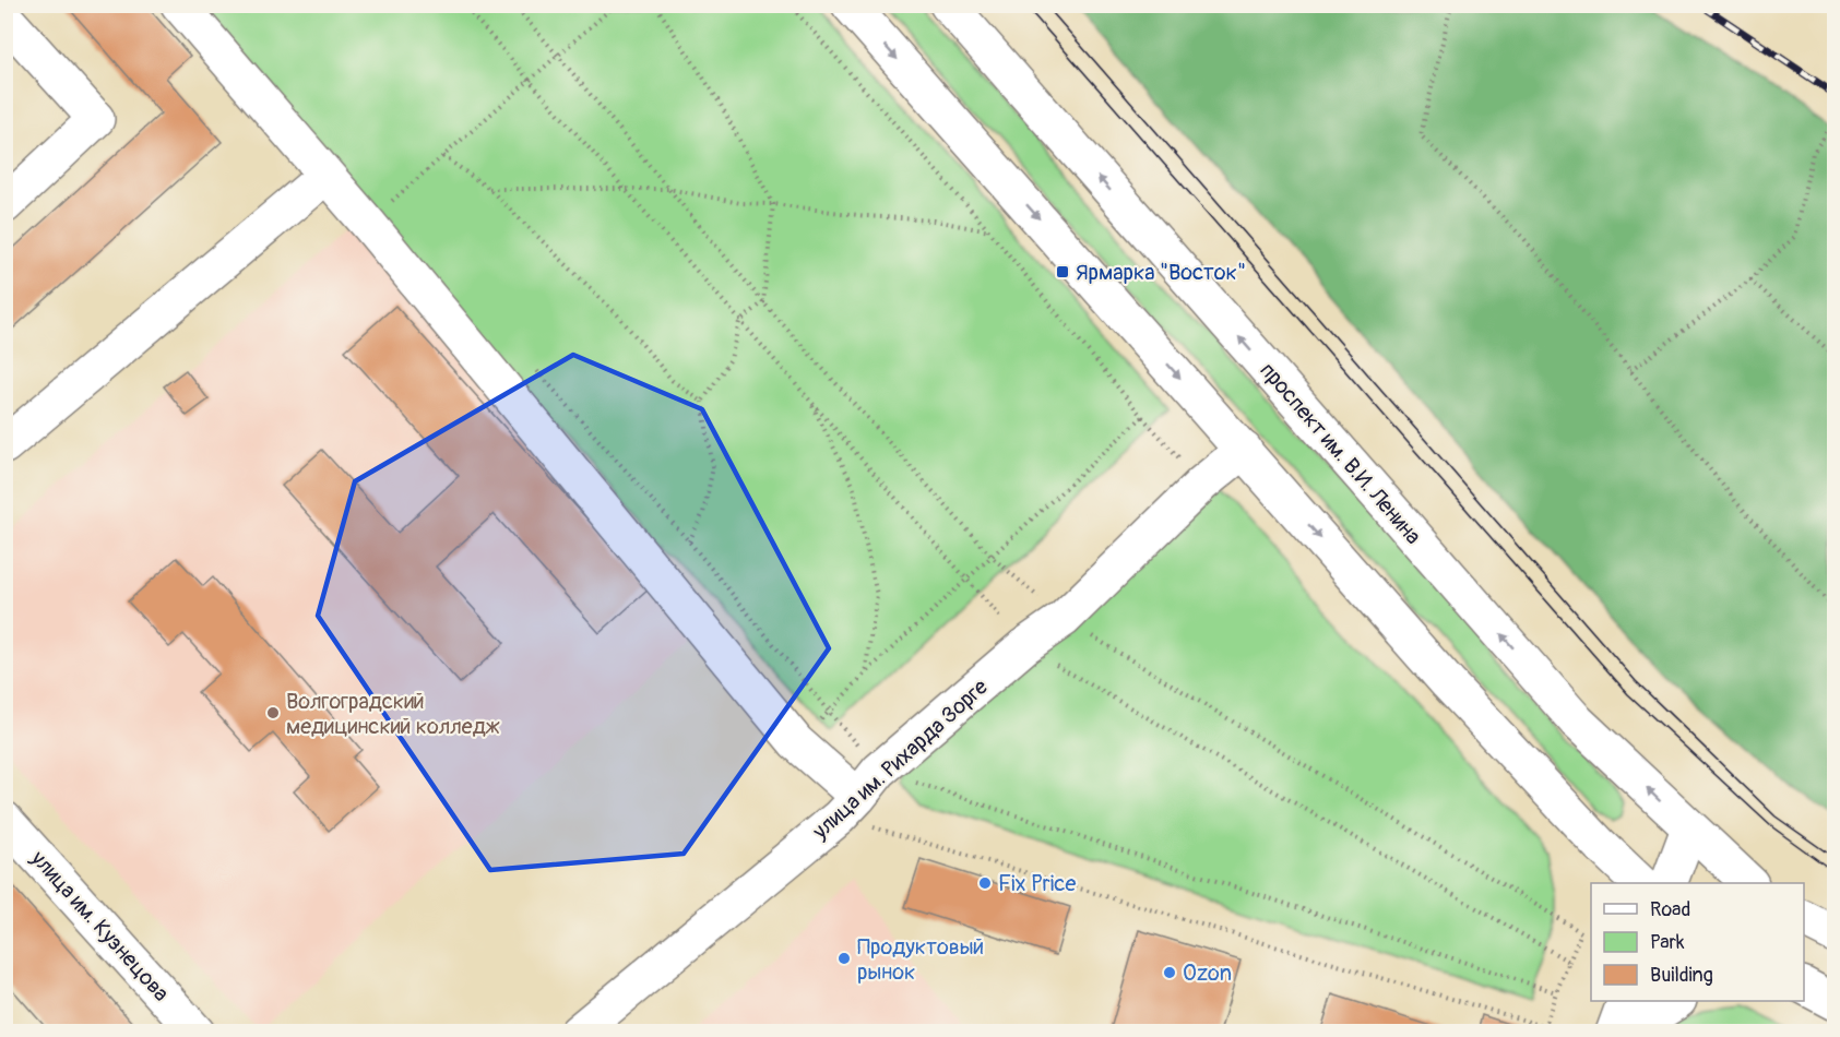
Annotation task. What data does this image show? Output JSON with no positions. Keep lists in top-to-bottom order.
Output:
{
  "streets": {
    "street": ["проспект им. В.И. Ленина", "улица им. Рихарда Зорге", "улица им. Кузнецова"]
  },
  "places": {
    "transit": ["Ярмарка \"Восток\""],
    "other": [
      "Волгоградский медицинский колледж",
      "Fix Price",
      "Продуктовый рынок",
      "Ozon"
    ]
  },
  "legend": ["Road", "Park", "Building"]
}
